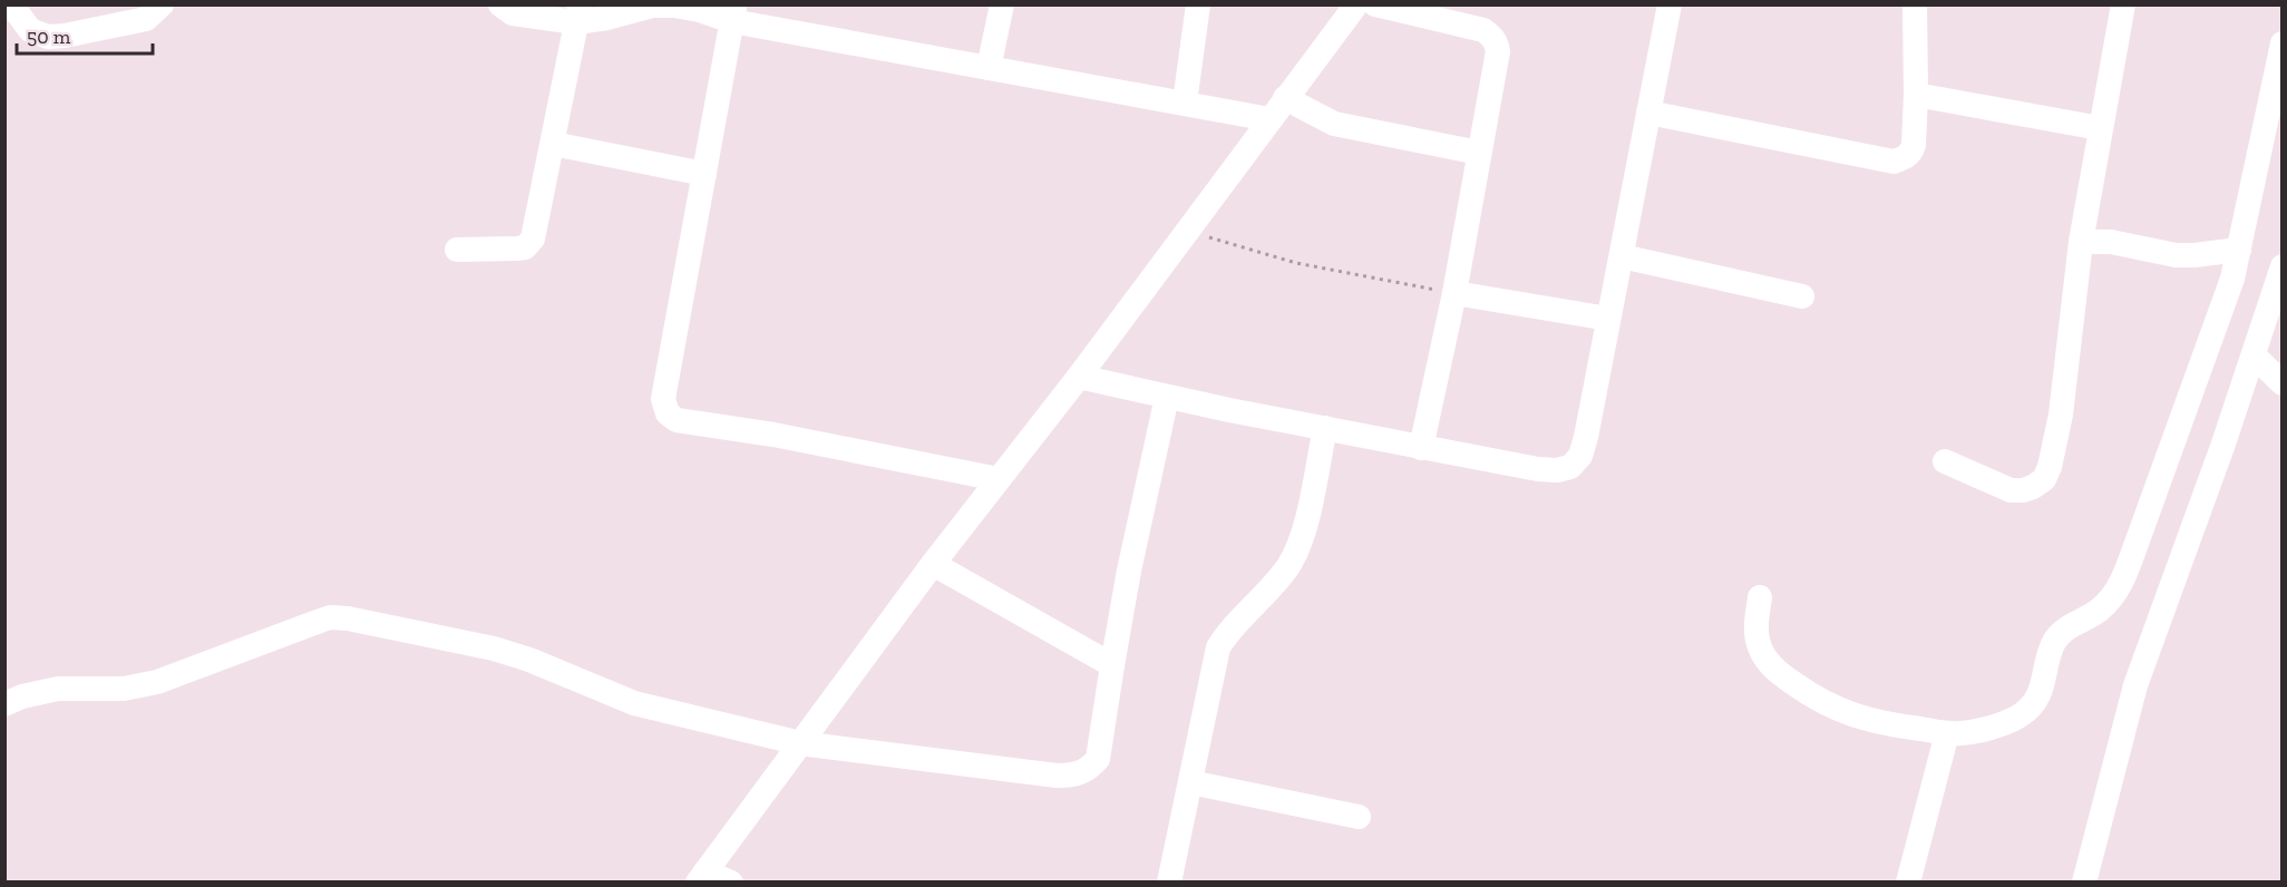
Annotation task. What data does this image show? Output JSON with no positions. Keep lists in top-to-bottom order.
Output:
{
  "scale_bar": "50 m"
}
